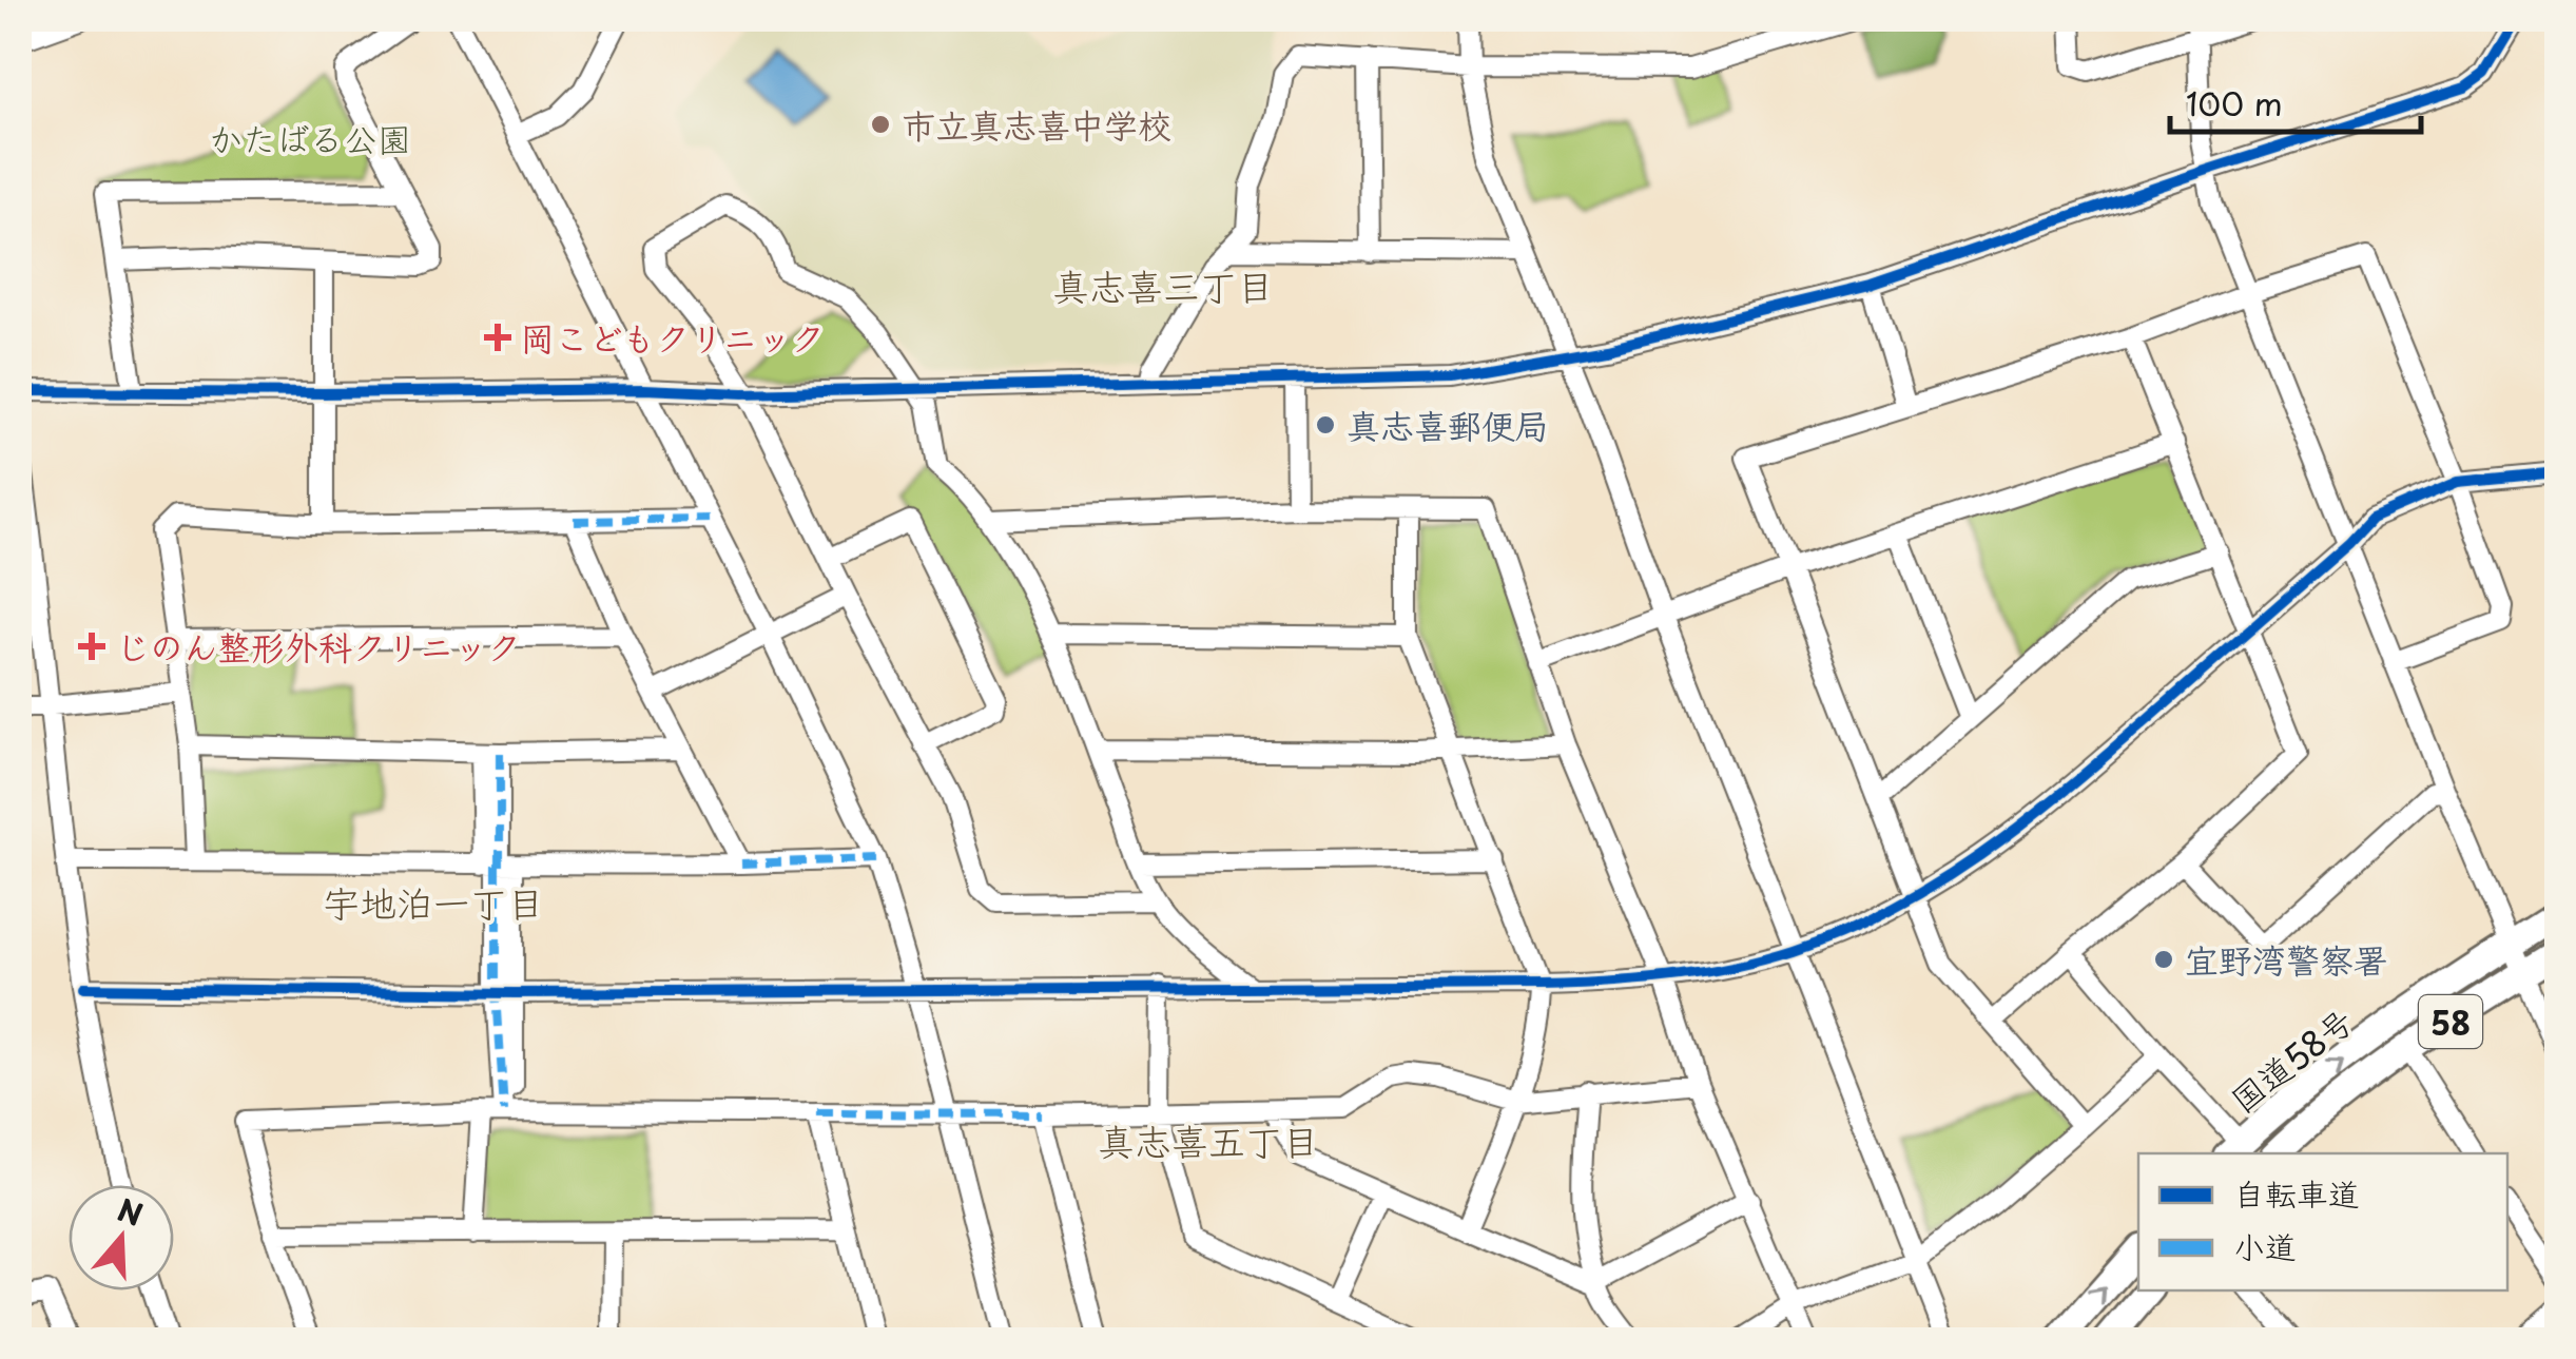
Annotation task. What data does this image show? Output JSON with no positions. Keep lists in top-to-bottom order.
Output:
{
  "streets": {
    "highway": ["58", "国道58号"]
  },
  "districts": ["真志喜三丁目", "宇地泊一丁目", "真志喜五丁目"],
  "parks": ["かたばる公園"],
  "places": {
    "other": ["市立真志喜中学校", "真志喜郵便局", "宜野湾警察署"],
    "health": ["岡こどもクリニック", "じのん整形外科クリニック"]
  },
  "legend": ["自転車道", "小道"],
  "scale_bar": "100 m",
  "north": "top"
}
